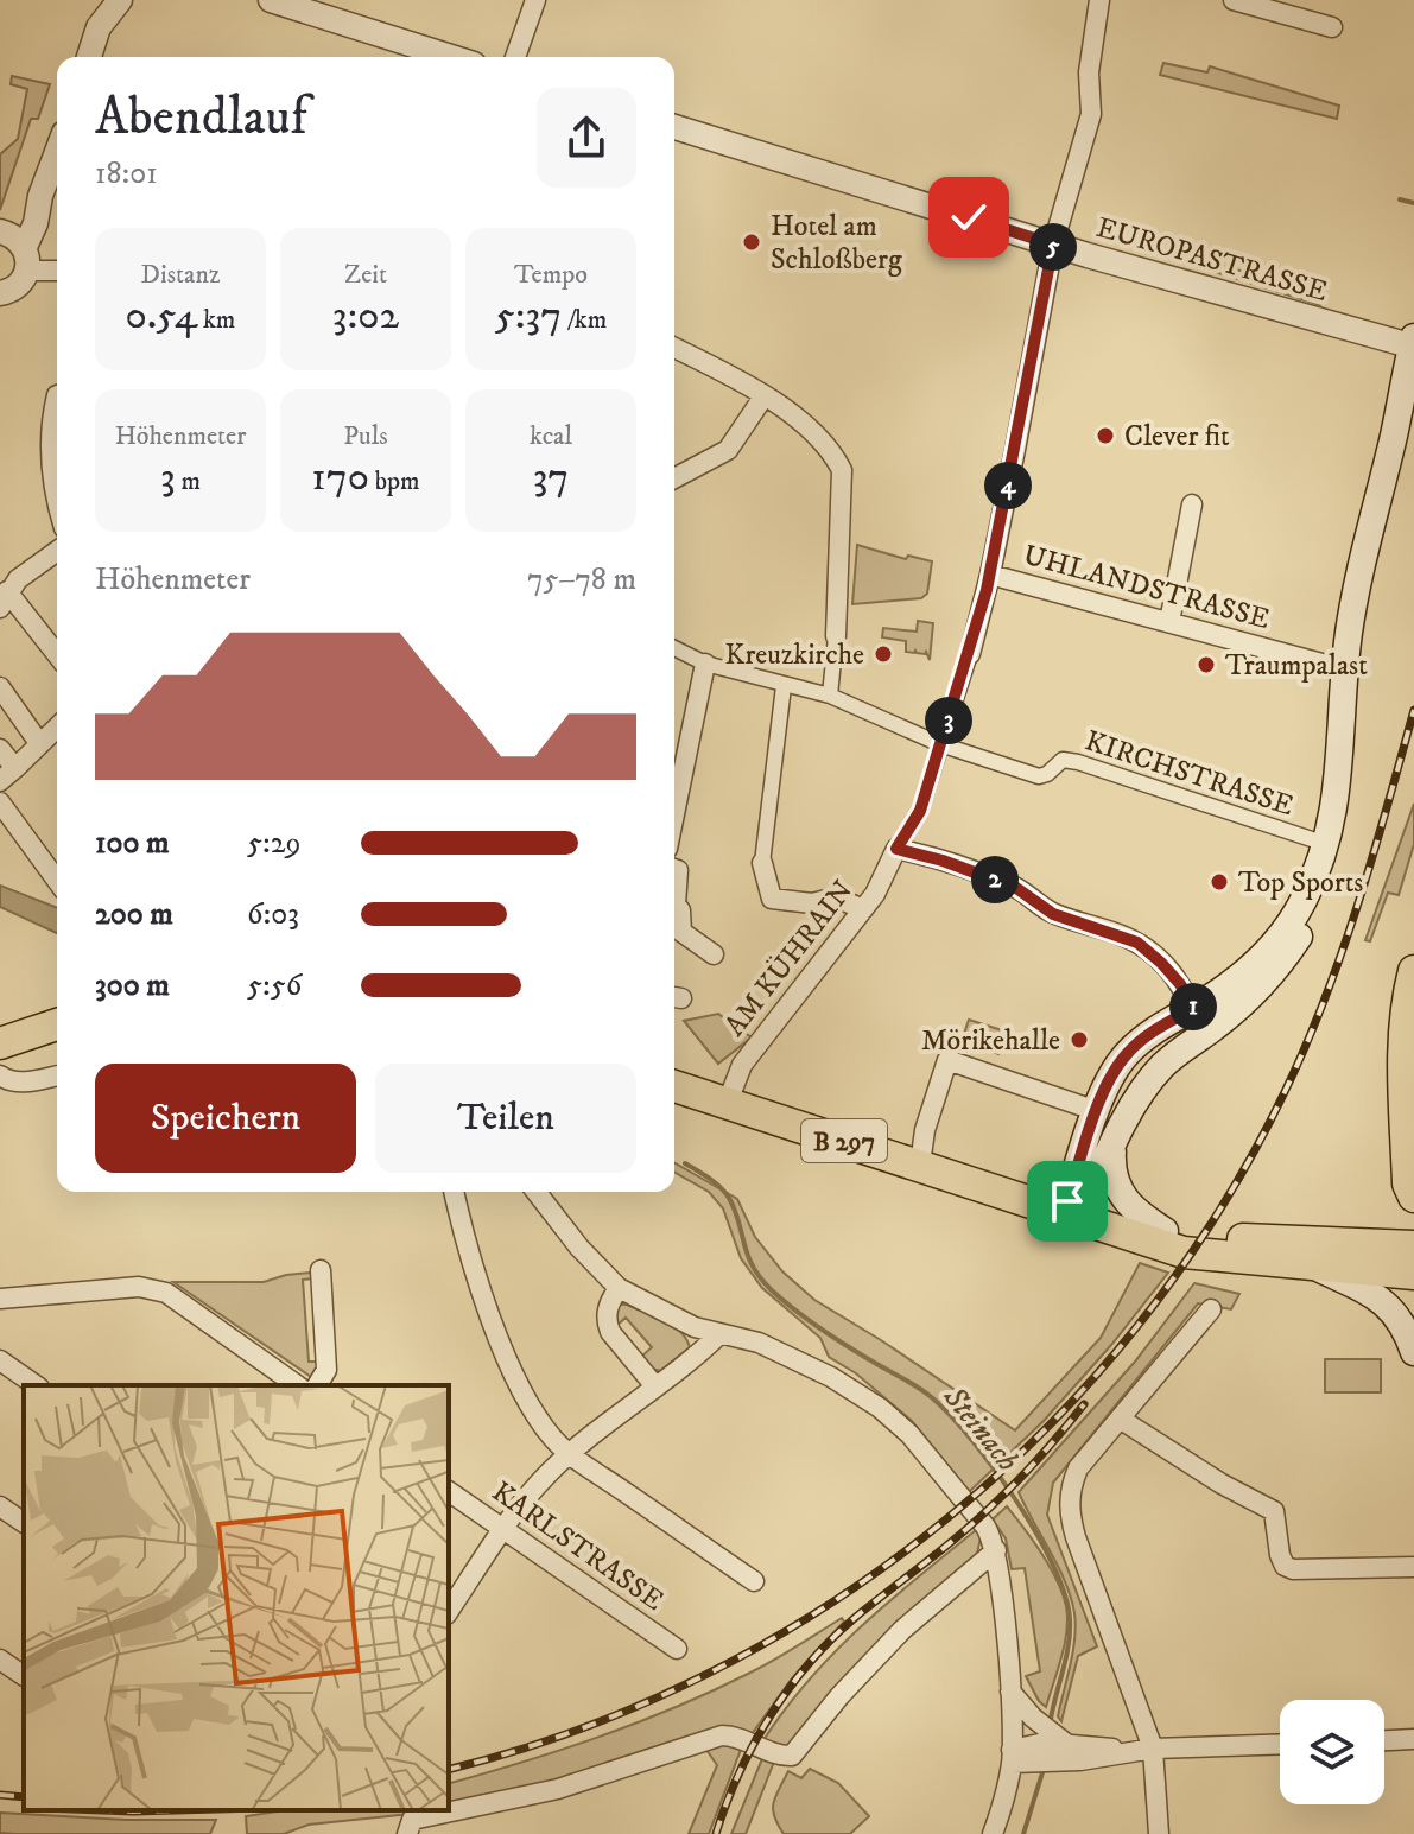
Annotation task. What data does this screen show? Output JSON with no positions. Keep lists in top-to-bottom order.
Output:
{
  "streets": {
    "main road": ["B 297"],
    "street": [
      "EUROPASTRASSE",
      "UHLANDSTRASSE",
      "KIRCHSTRASSE",
      "AM KÜHRAIN",
      "KARLSTRASSE"
    ]
  },
  "crossings": [
    ["AM KÜHRAIN", "B 297"]
  ],
  "water": ["Steinach"],
  "places": [
    "Hotel am Schloßberg",
    "Clever fit",
    "Kreuzkirche",
    "Traumpalast",
    "Top Sports",
    "Mörikehalle"
  ],
  "page": {
    "heading": ["Abendlauf", "18:01"],
    "stats": [
      ["Distanz", "0.54 km"],
      ["Zeit", "3:02"],
      ["Tempo", "5:37 /km"],
      ["Höhenmeter", "3 m"],
      ["Puls", "170 bpm"],
      ["kcal", "37"]
    ],
    "pins": [
      "5",
      "4",
      "3",
      "2",
      "1"
    ],
    "chart": ["Höhenmeter", "75–78 m"],
    "list": [
      {
        "name": "100 m",
        "note": "5:29"
      },
      {
        "name": "200 m",
        "note": "6:03"
      },
      {
        "name": "300 m",
        "note": "5:56"
      }
    ],
    "buttons": ["Speichern", "Teilen"]
  }
}
